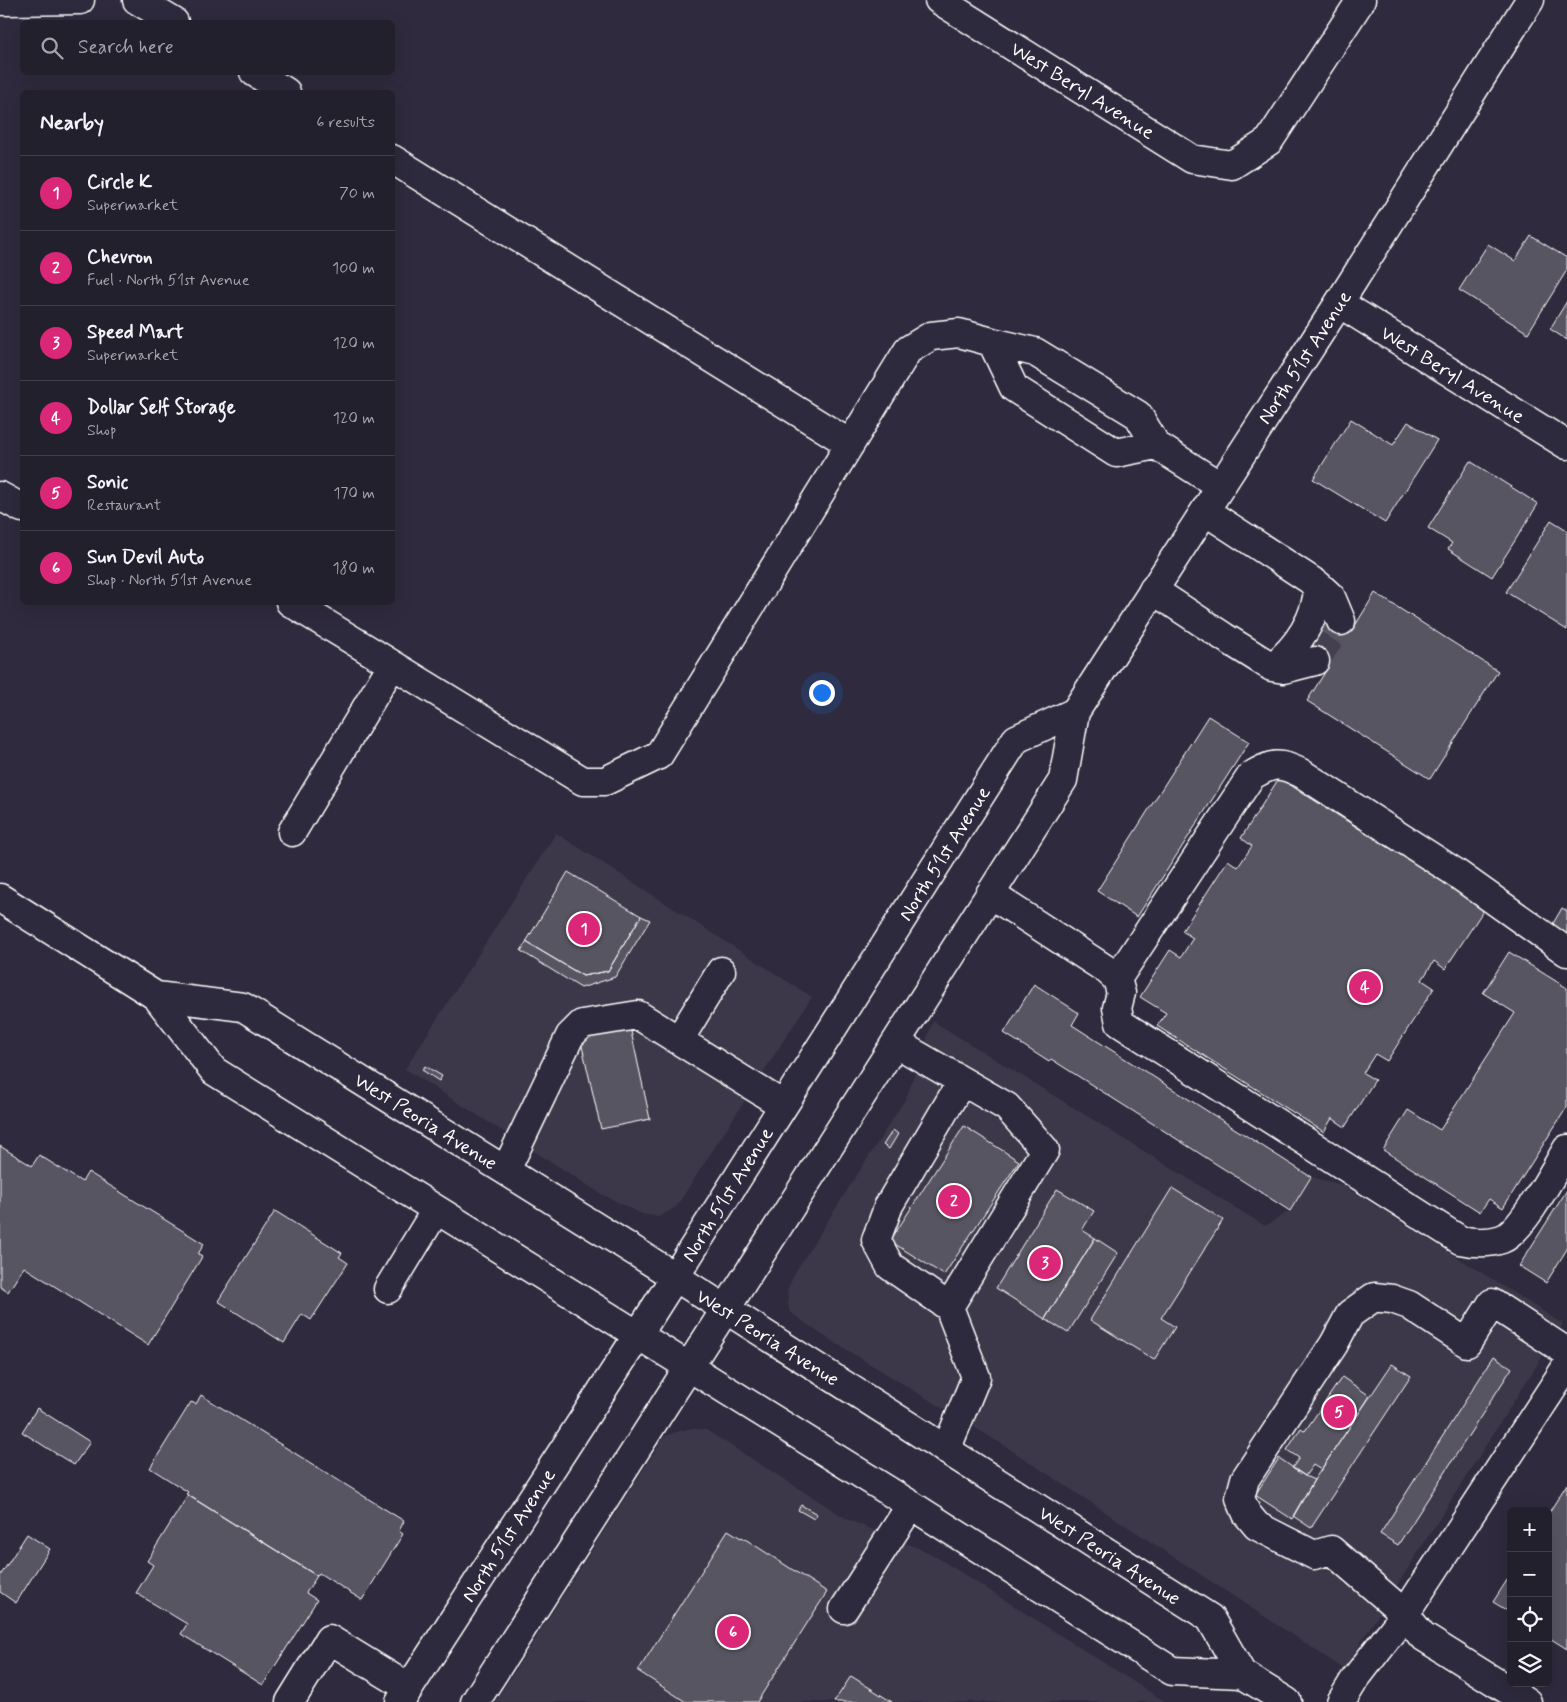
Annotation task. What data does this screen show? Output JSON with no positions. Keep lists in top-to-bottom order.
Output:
{
  "streets": {
    "main road": ["West Beryl Avenue", "North 51st Avenue", "West Peoria Avenue"]
  },
  "crossings": [
    ["West Beryl Avenue", "North 51st Avenue"],
    ["North 51st Avenue", "West Peoria Avenue"]
  ],
  "page": {
    "search": "Search here",
    "heading": ["Nearby", "6 results"],
    "list": [
      {
        "mark": "1",
        "name": "Circle K",
        "note": "Supermarket",
        "value": "70 m"
      },
      {
        "mark": "2",
        "name": "Chevron",
        "note": "Fuel · North 51st Avenue",
        "value": "100 m"
      },
      {
        "mark": "3",
        "name": "Speed Mart",
        "note": "Supermarket",
        "value": "120 m"
      },
      {
        "mark": "4",
        "name": "Dollar Self Storage",
        "note": "Shop",
        "value": "120 m"
      },
      {
        "mark": "5",
        "name": "Sonic",
        "note": "Restaurant",
        "value": "170 m"
      },
      {
        "mark": "6",
        "name": "Sun Devil Auto",
        "note": "Shop · North 51st Avenue",
        "value": "180 m"
      }
    ],
    "pins": [
      "1",
      "4",
      "2",
      "3",
      "5",
      "6"
    ],
    "map_buttons": ["+", "−"]
  }
}
